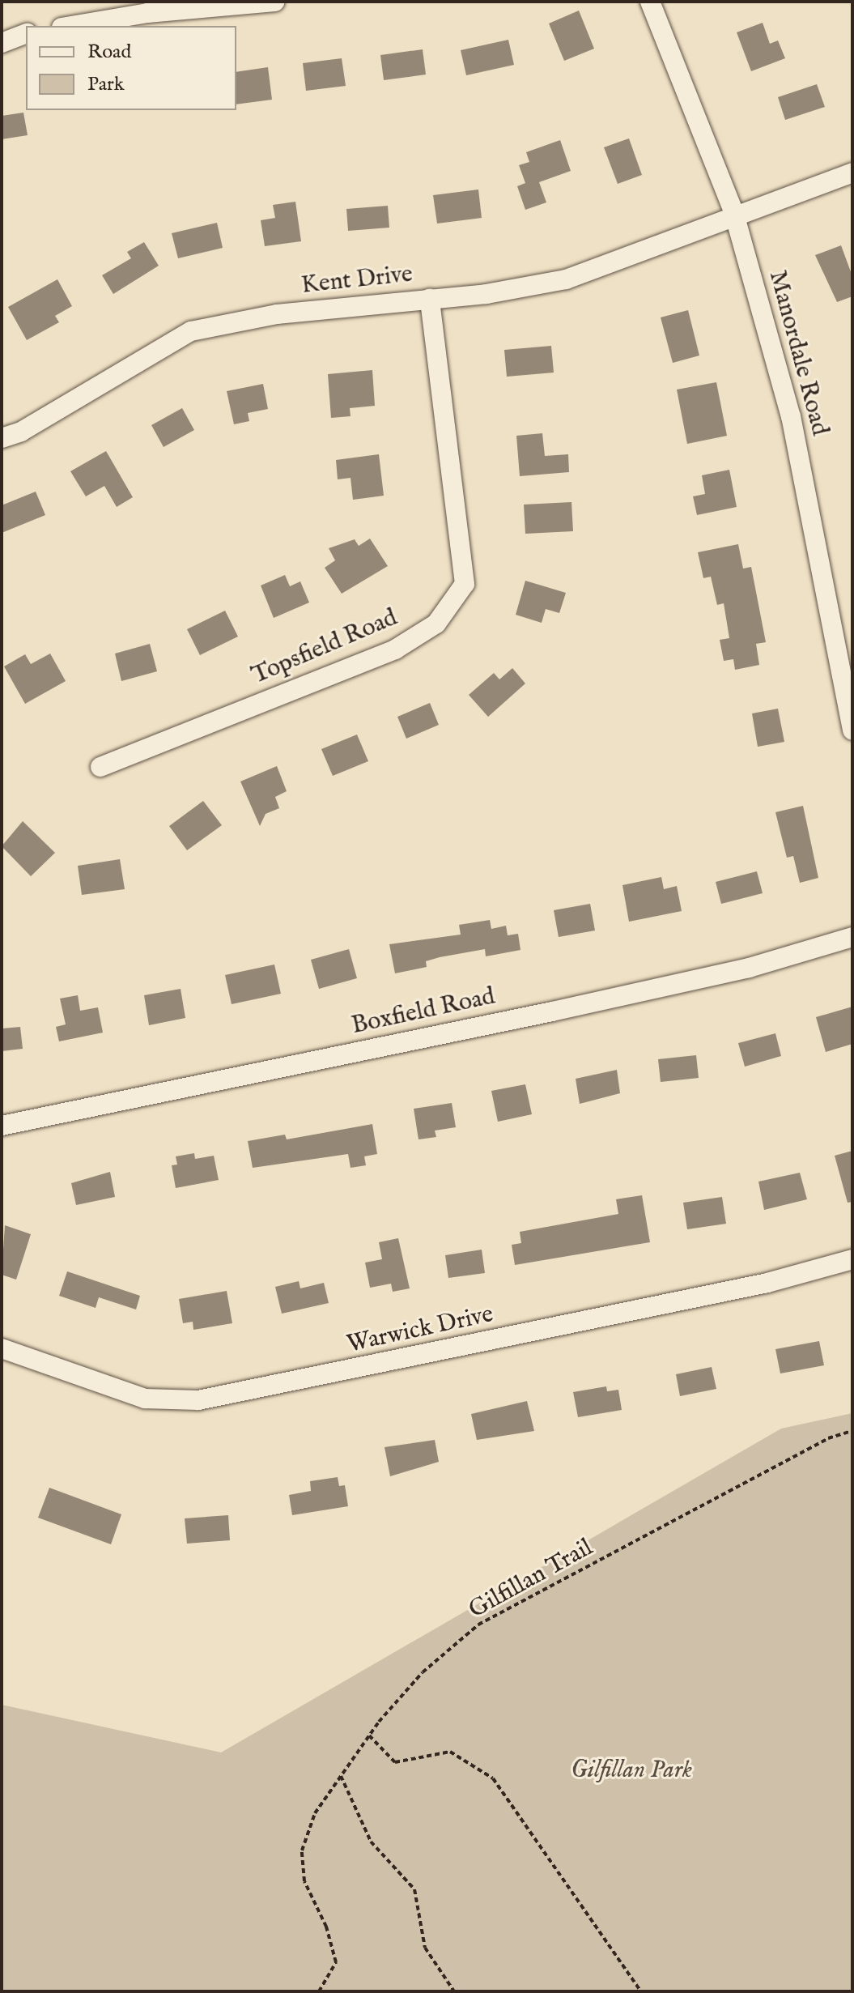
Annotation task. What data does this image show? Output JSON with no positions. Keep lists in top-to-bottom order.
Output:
{
  "streets": {
    "street": [
      "Kent Drive",
      "Manordale Road",
      "Topsfield Road",
      "Boxfield Road",
      "Warwick Drive"
    ],
    "path": ["Gilfillan Trail"]
  },
  "crossings": [
    ["Kent Drive", "Manordale Road"],
    ["Kent Drive", "Topsfield Road"]
  ],
  "parks": ["Gilfillan Park"],
  "legend": ["Road", "Park"]
}
